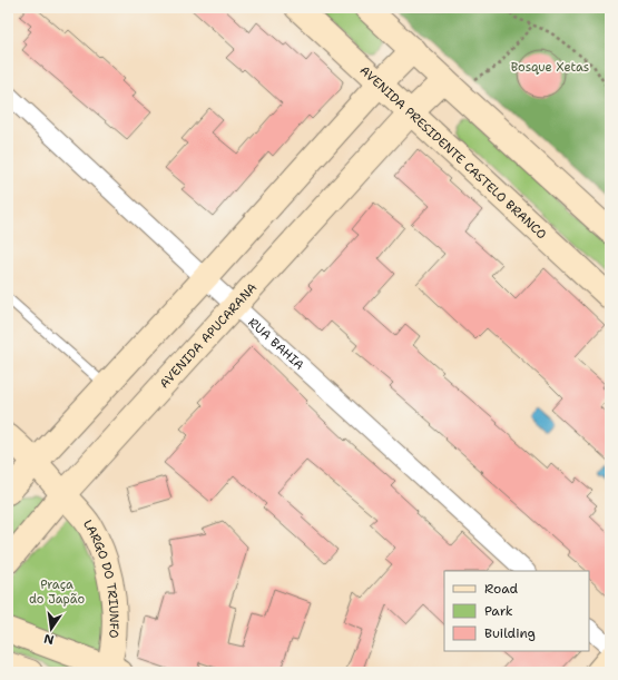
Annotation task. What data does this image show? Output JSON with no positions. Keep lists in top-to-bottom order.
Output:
{
  "streets": {
    "street": [
      "AVENIDA PRESIDENTE CASTELO BRANCO",
      "AVENIDA APUCARANA",
      "RUA BAHIA",
      "LARGO DO TRIUNFO"
    ]
  },
  "crossings": [
    ["AVENIDA PRESIDENTE CASTELO BRANCO", "AVENIDA APUCARANA"],
    ["AVENIDA APUCARANA", "RUA BAHIA"],
    ["AVENIDA APUCARANA", "LARGO DO TRIUNFO"]
  ],
  "parks": ["Bosque Xetas", "Praça do Japão"],
  "legend": ["Road", "Park", "Building"],
  "north": "bottom"
}
